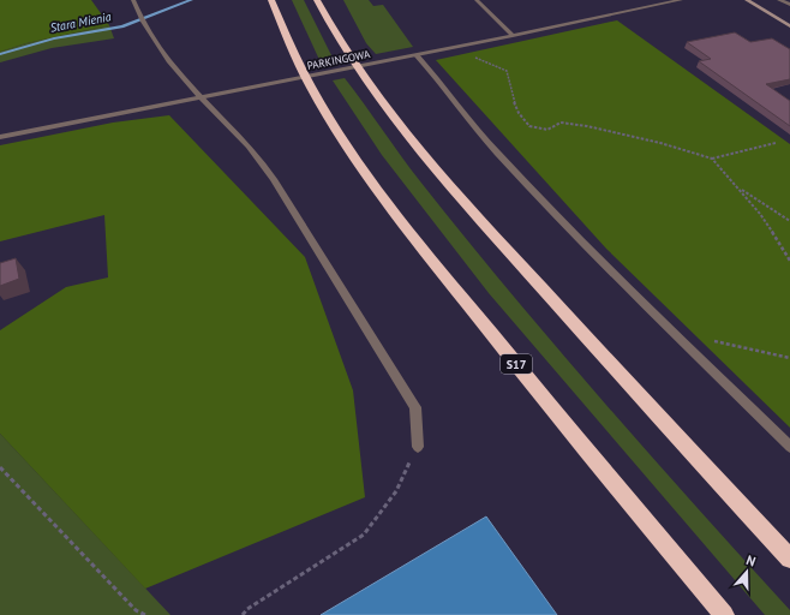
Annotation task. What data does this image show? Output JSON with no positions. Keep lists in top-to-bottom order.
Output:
{
  "streets": {
    "highway": ["S17"],
    "street": ["PARKINGOWA"]
  },
  "water": ["Stara Mienia"],
  "north": "top"
}
